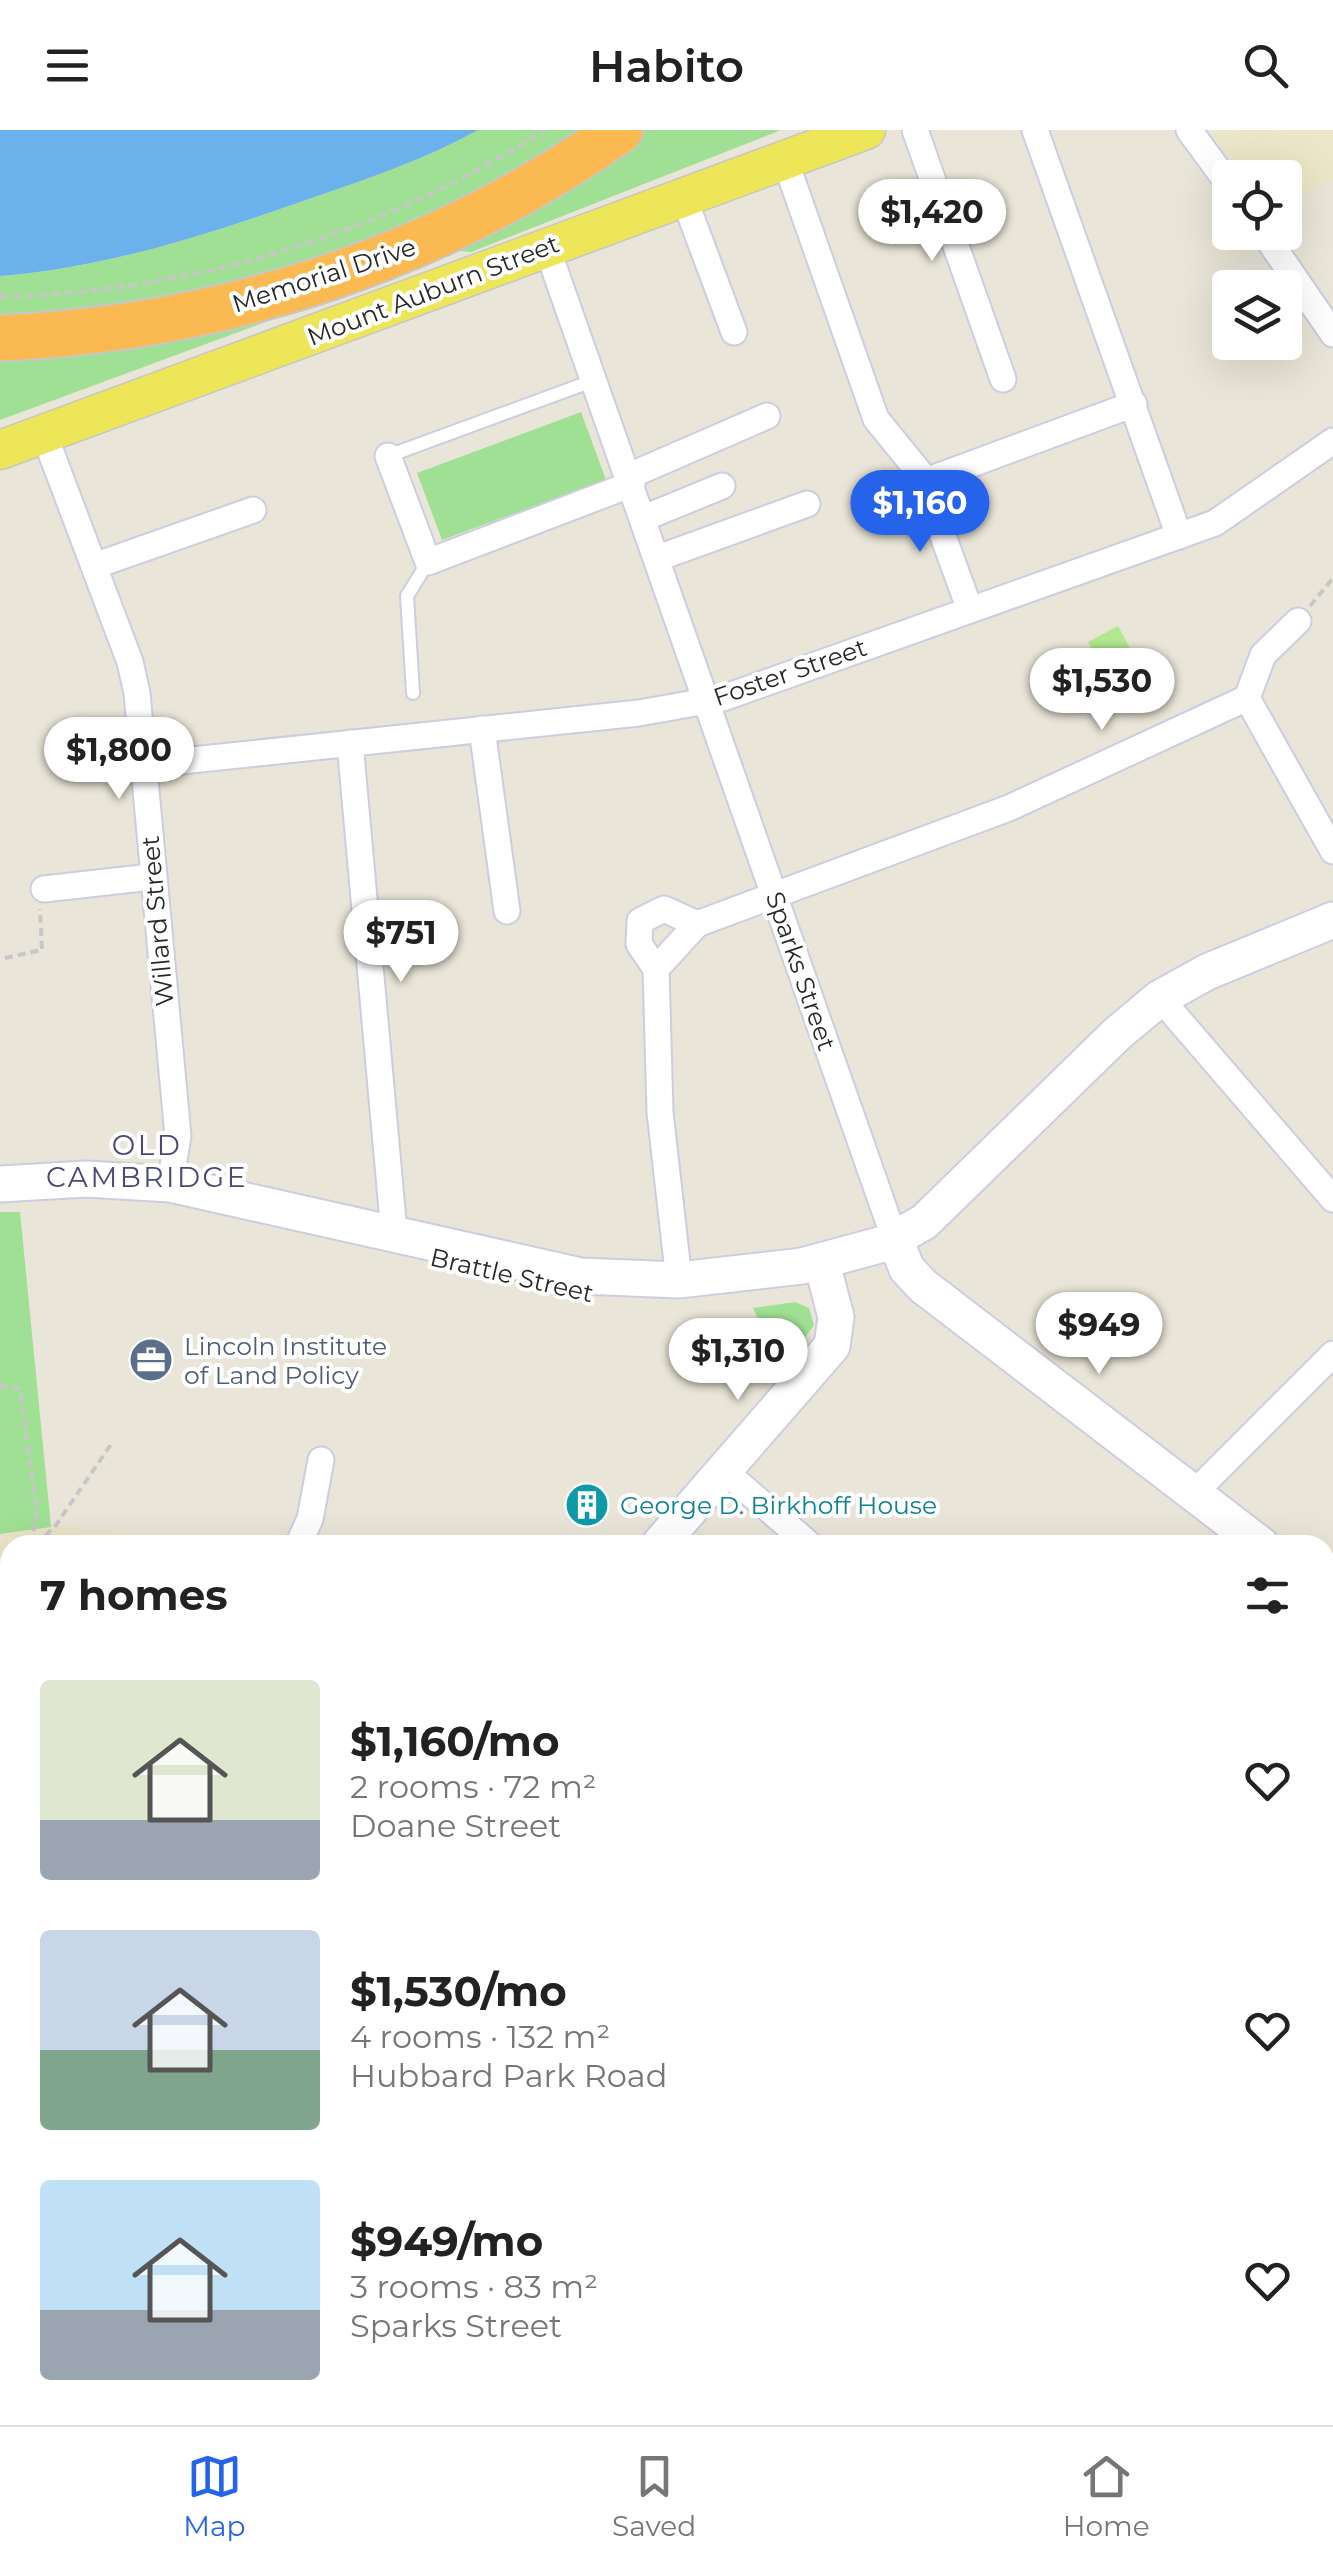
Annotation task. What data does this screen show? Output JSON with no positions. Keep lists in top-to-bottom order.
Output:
{
  "streets": {
    "highway": ["Memorial Drive"],
    "main road": ["Mount Auburn Street", "Sparks Street", "Brattle Street"],
    "street": ["Foster Street", "Willard Street"]
  },
  "crossings": [
    ["Mount Auburn Street", "Willard Street"],
    ["Mount Auburn Street", "Sparks Street"],
    ["Foster Street", "Willard Street"],
    ["Foster Street", "Sparks Street"],
    ["Willard Street", "Brattle Street"],
    ["Sparks Street", "Brattle Street"]
  ],
  "districts": ["OLD CAMBRIDGE"],
  "places": {
    "office": ["Lincoln Institute of Land Policy"],
    "building": ["George D. Birkhoff House"]
  },
  "page": {
    "header": "Habito",
    "price": [
      "$1,420",
      "$1,160",
      "$1,530",
      "$1,800",
      "$751",
      "$949",
      "$1,310"
    ],
    "heading": "7 homes",
    "list": [
      {
        "name": "$1,160/mo",
        "note": "2 rooms · 72 m² · Doane Street"
      },
      {
        "name": "$1,530/mo",
        "note": "4 rooms · 132 m² · Hubbard Park Road"
      },
      {
        "name": "$949/mo",
        "note": "3 rooms · 83 m² · Sparks Street"
      }
    ],
    "tabs": ["Map", "Saved", "Home"]
  }
}
